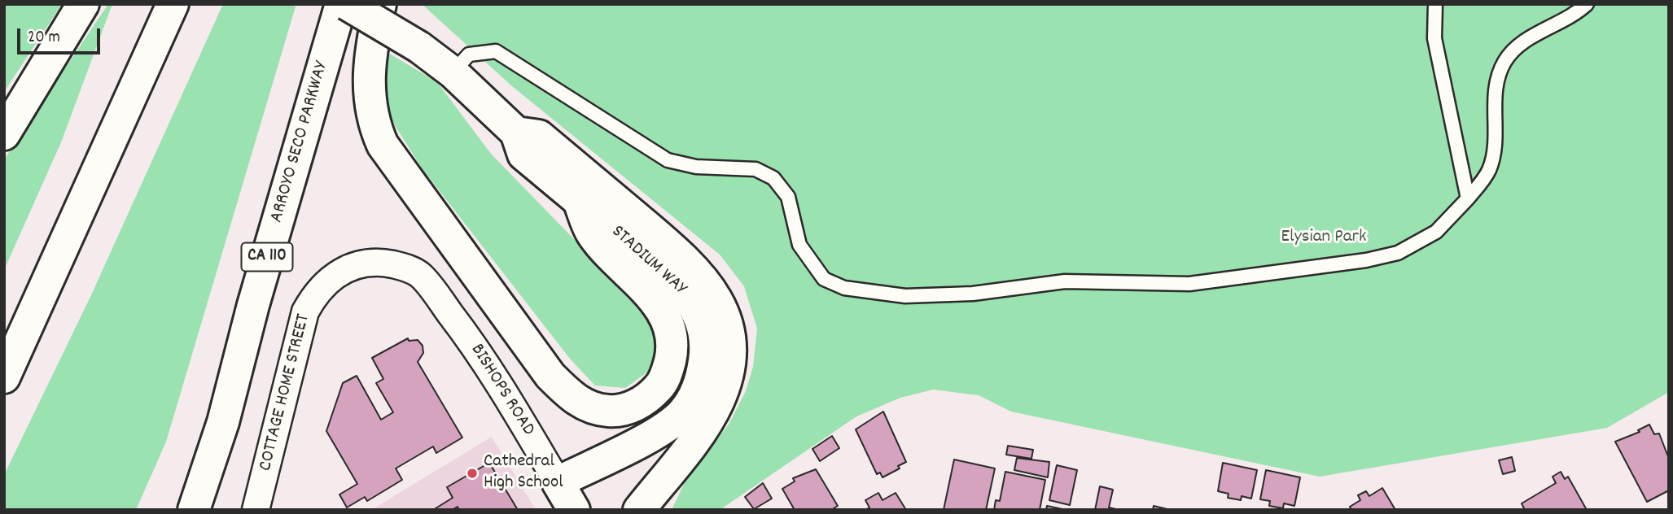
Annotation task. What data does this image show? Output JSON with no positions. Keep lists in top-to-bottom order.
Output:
{
  "streets": {
    "main road": [
      "ARROYO SECO PARKWAY",
      "CA 110",
      "STADIUM WAY",
      "BISHOPS ROAD"
    ],
    "street": ["COTTAGE HOME STREET"]
  },
  "crossings": [
    ["STADIUM WAY", "BISHOPS ROAD"],
    ["BISHOPS ROAD", "COTTAGE HOME STREET"]
  ],
  "parks": ["Elysian Park"],
  "places": ["Cathedral High School"],
  "scale_bar": "20 m"
}
